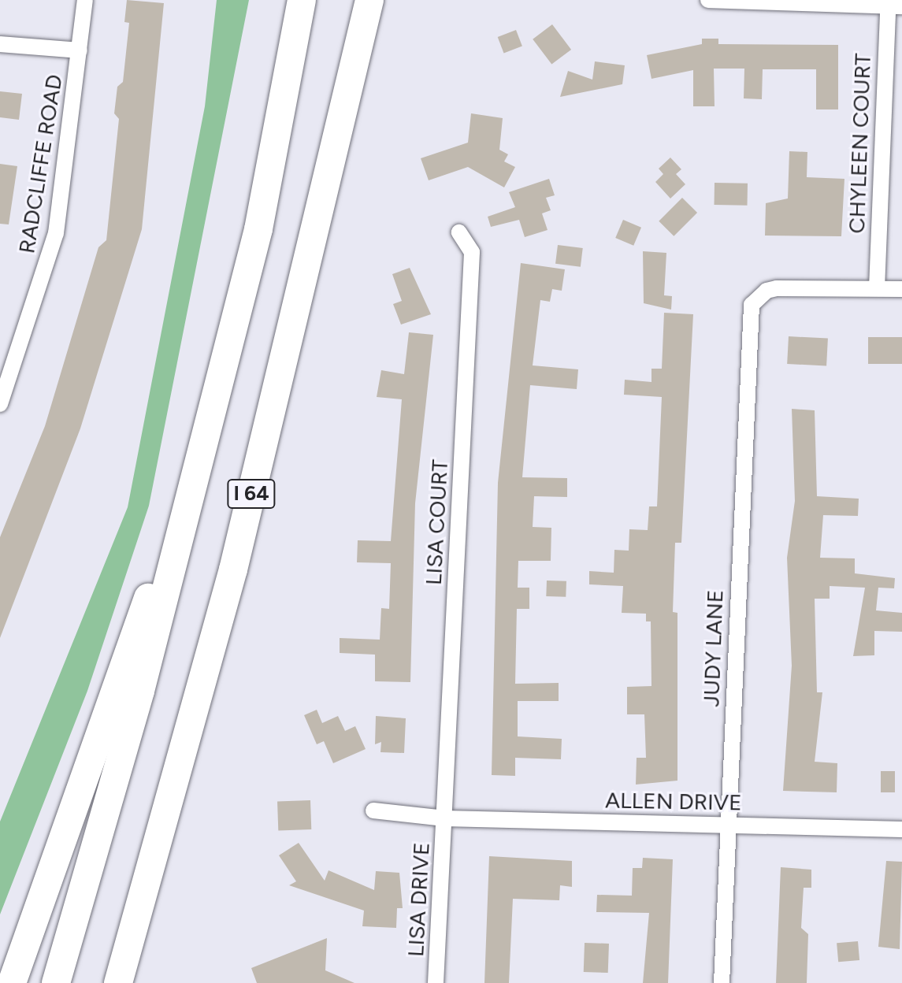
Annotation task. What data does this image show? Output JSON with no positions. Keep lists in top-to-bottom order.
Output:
{
  "streets": {
    "highway": ["I 64"],
    "street": [
      "CHYLEEN COURT",
      "RADCLIFFE ROAD",
      "LISA COURT",
      "JUDY LANE",
      "ALLEN DRIVE",
      "LISA DRIVE"
    ]
  },
  "crossings": [
    ["CHYLEEN COURT", "JUDY LANE"],
    ["LISA COURT", "ALLEN DRIVE"],
    ["LISA COURT", "LISA DRIVE"],
    ["JUDY LANE", "ALLEN DRIVE"],
    ["ALLEN DRIVE", "LISA DRIVE"]
  ]
}
